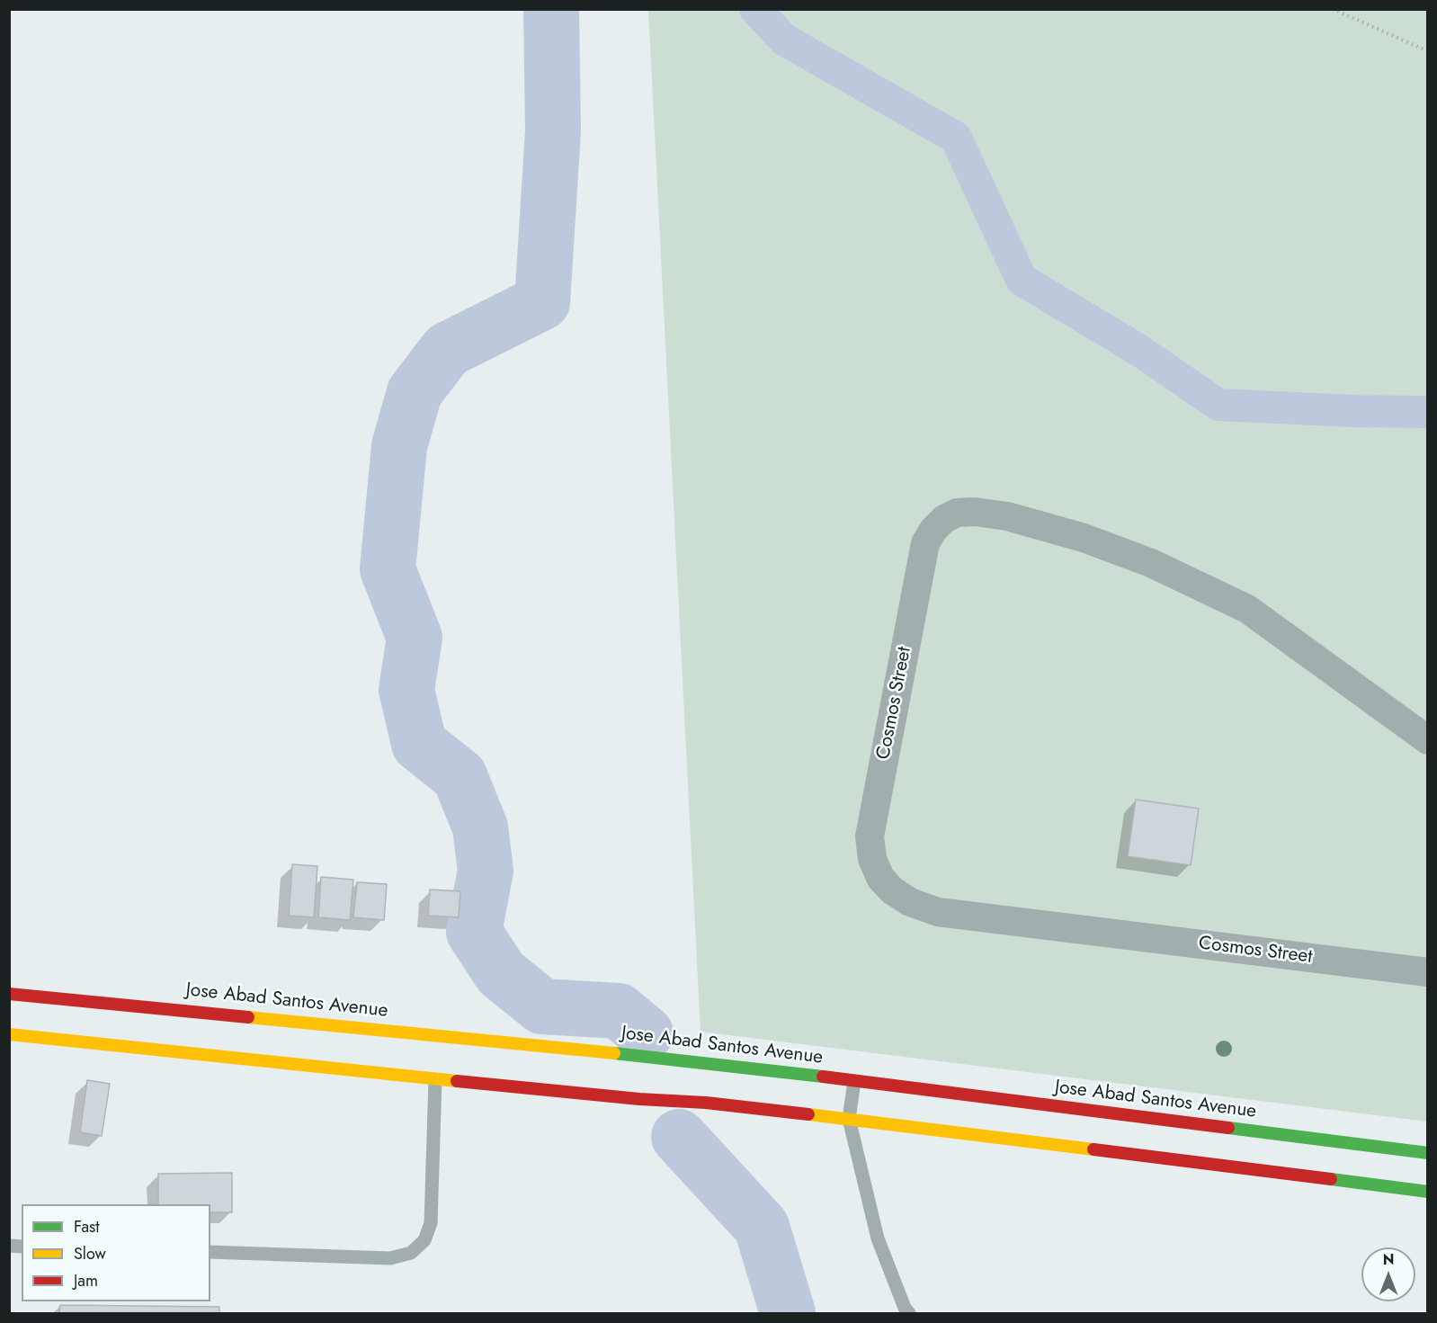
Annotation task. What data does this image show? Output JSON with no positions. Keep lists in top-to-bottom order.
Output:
{
  "streets": {
    "main road": ["Jose Abad Santos Avenue"],
    "street": ["Cosmos Street"]
  },
  "legend": ["Fast", "Slow", "Jam"],
  "north": "top"
}
